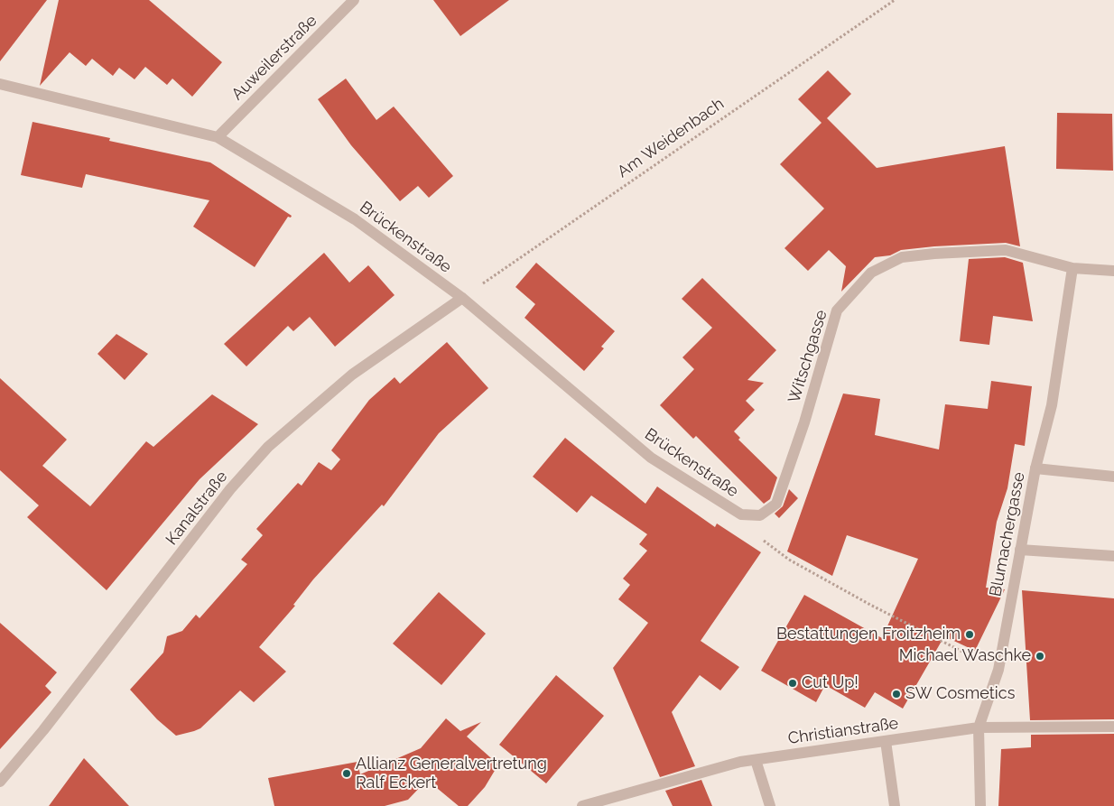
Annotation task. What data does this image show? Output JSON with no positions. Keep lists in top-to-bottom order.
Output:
{
  "streets": {
    "street": [
      "Auweilerstraße",
      "Brückenstraße",
      "Witschgasse",
      "Kanalstraße",
      "Blumachergasse",
      "Christianstraße"
    ],
    "path": ["Am Weidenbach"]
  },
  "crossings": [
    ["Auweilerstraße", "Brückenstraße"],
    ["Am Weidenbach", "Brückenstraße"],
    ["Am Weidenbach", "Kanalstraße"],
    ["Brückenstraße", "Witschgasse"],
    ["Brückenstraße", "Kanalstraße"],
    ["Witschgasse", "Blumachergasse"],
    ["Blumachergasse", "Christianstraße"]
  ],
  "places": [
    "Bestattungen Froitzheim",
    "Michael Waschke",
    "Cut Up!",
    "SW Cosmetics",
    "Allianz Generalvertretung Ralf Eckert"
  ]
}
